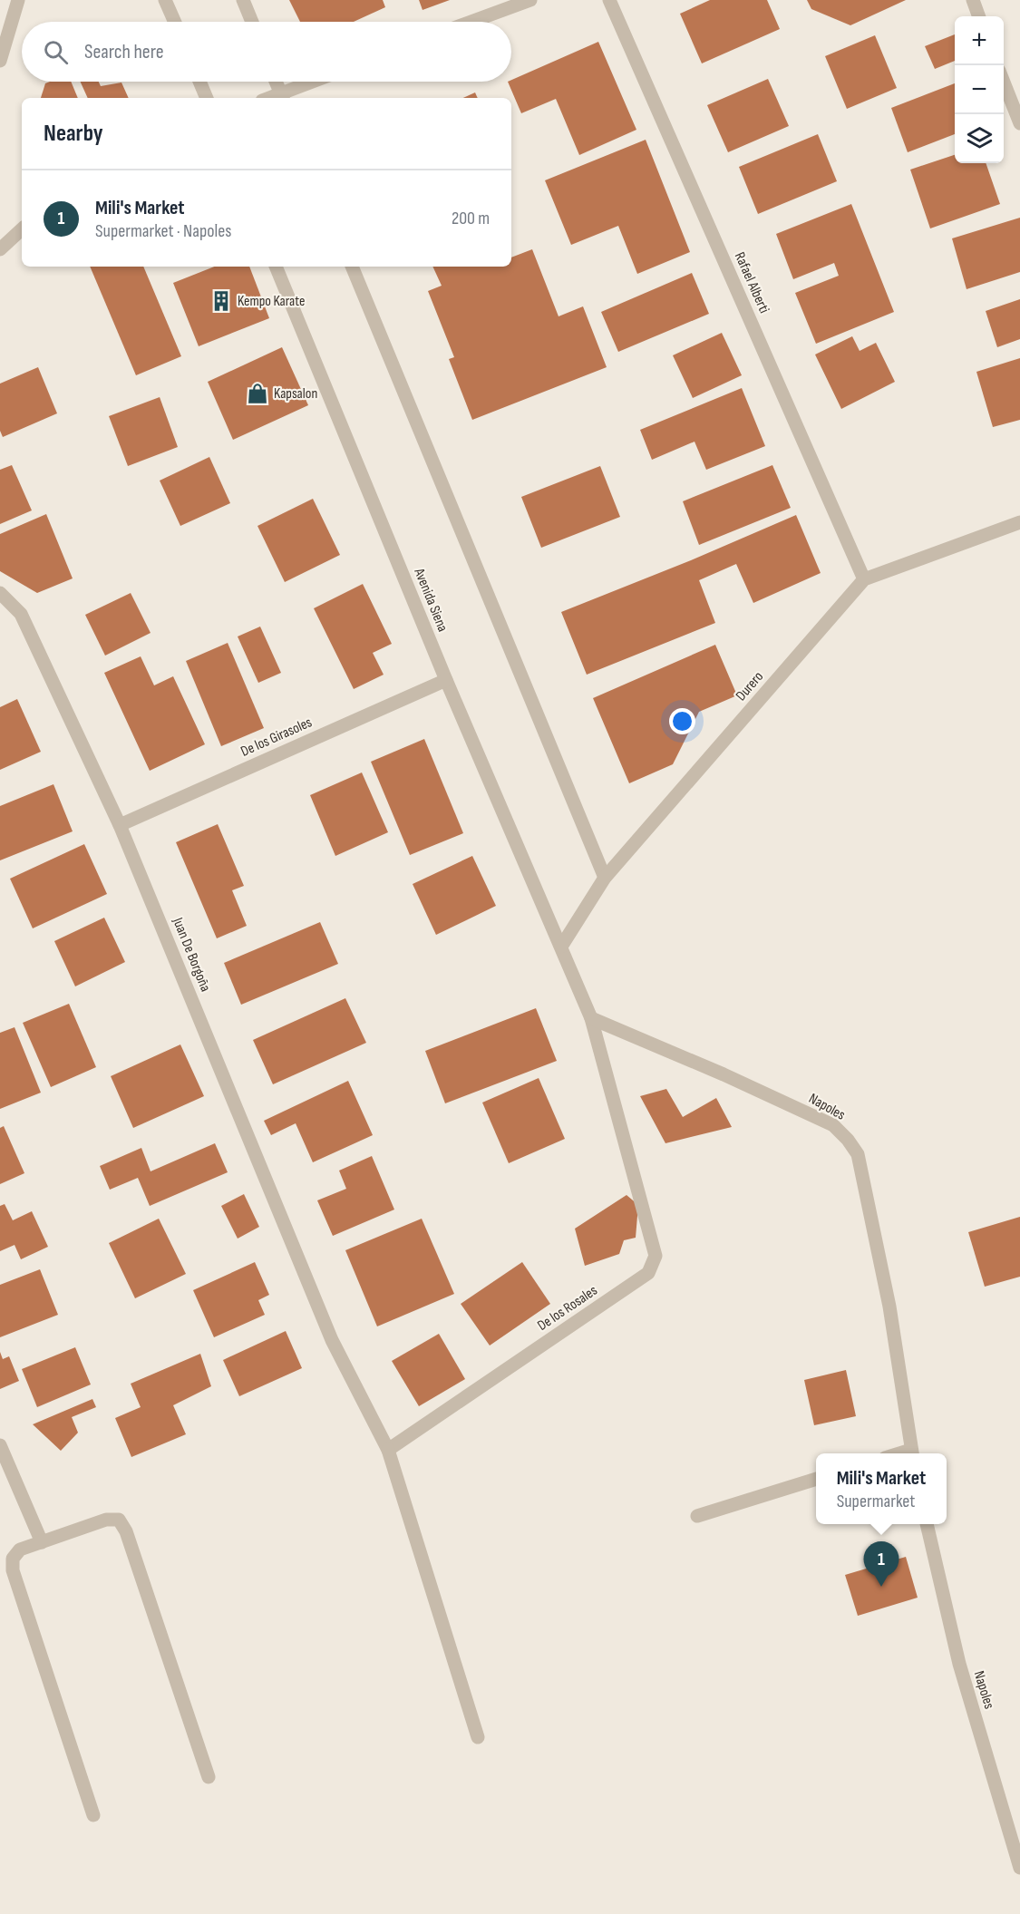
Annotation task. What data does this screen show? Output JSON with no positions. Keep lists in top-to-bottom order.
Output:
{
  "streets": {
    "street": [
      "Rafael Alberti",
      "Avenida Siena",
      "Durero",
      "De los Girasoles",
      "Juan De Borgoña",
      "Napoles",
      "De los Rosales"
    ]
  },
  "crossings": [
    ["Rafael Alberti", "Durero"],
    ["Avenida Siena", "Durero"],
    ["Avenida Siena", "De los Girasoles"],
    ["De los Girasoles", "Juan De Borgoña"],
    ["Juan De Borgoña", "De los Rosales"],
    ["Napoles", "De los Rosales"]
  ],
  "places": {
    "building": ["Kempo Karate"],
    "shop": ["Kapsalon"]
  },
  "page": {
    "map_buttons": ["+", "−"],
    "search": "Search here",
    "heading": "Nearby",
    "list": [
      {
        "mark": "1",
        "name": "Mili's Market",
        "note": "Supermarket · Napoles",
        "value": "200 m"
      }
    ],
    "popup": ["Mili's Market", "Supermarket"],
    "pins": "1"
  }
}
